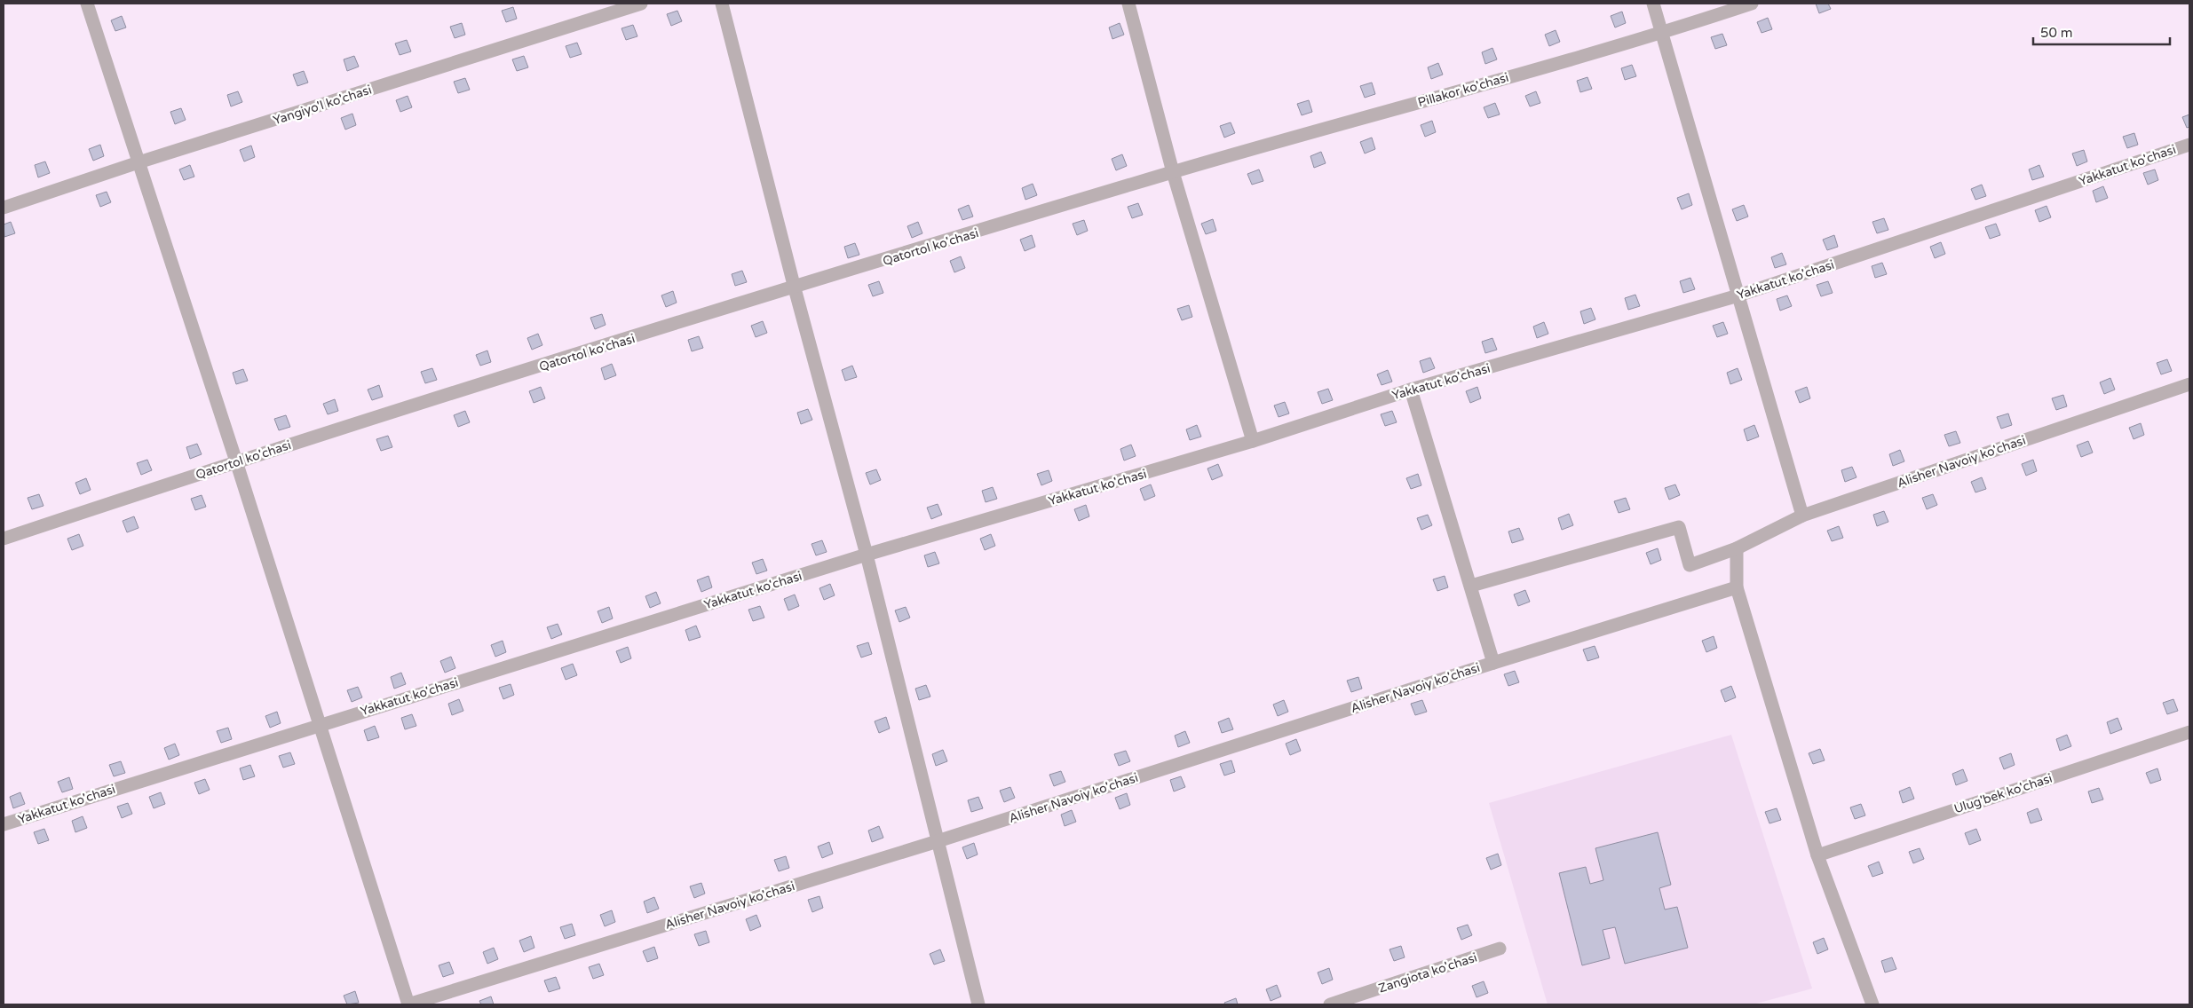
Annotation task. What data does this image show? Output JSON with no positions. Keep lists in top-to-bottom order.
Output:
{
  "streets": {
    "street": [
      "Pillakor ko'chasi",
      "Yangiyo'l ko'chasi",
      "Yakkatut ko'chasi",
      "Qatortol ko'chasi",
      "Alisher Navoiy ko'chasi",
      "Ulug'bek ko'chasi",
      "Zangiota ko'chasi"
    ]
  },
  "crossings": [
    ["Pillakor ko'chasi", "Qatortol ko'chasi"]
  ],
  "scale_bar": "50 m"
}
